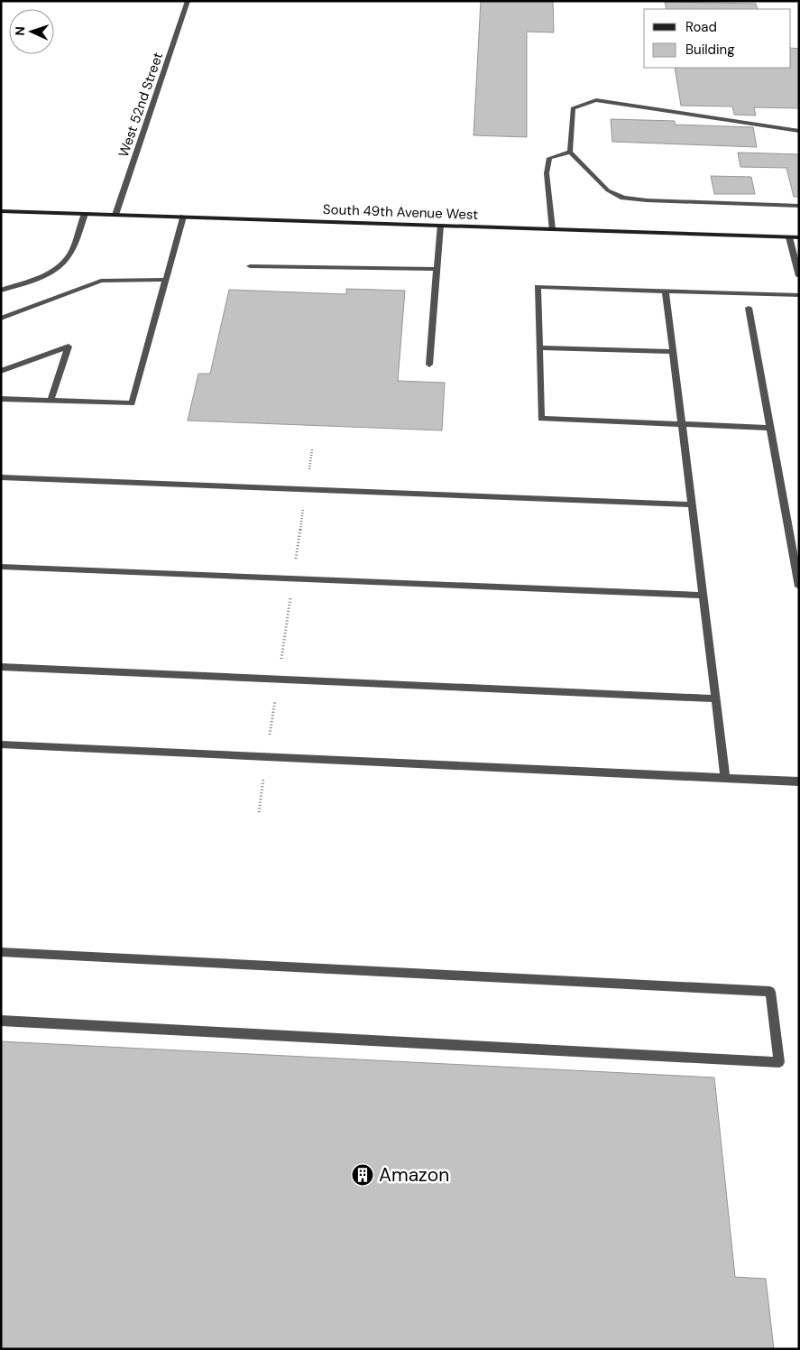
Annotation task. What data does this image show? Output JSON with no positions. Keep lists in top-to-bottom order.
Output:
{
  "streets": {
    "street": ["West 52nd Street", "South 49th Avenue West"]
  },
  "crossings": [
    ["West 52nd Street", "South 49th Avenue West"]
  ],
  "places": {
    "building": ["Amazon"]
  },
  "legend": ["Road", "Building"],
  "north": "left"
}
